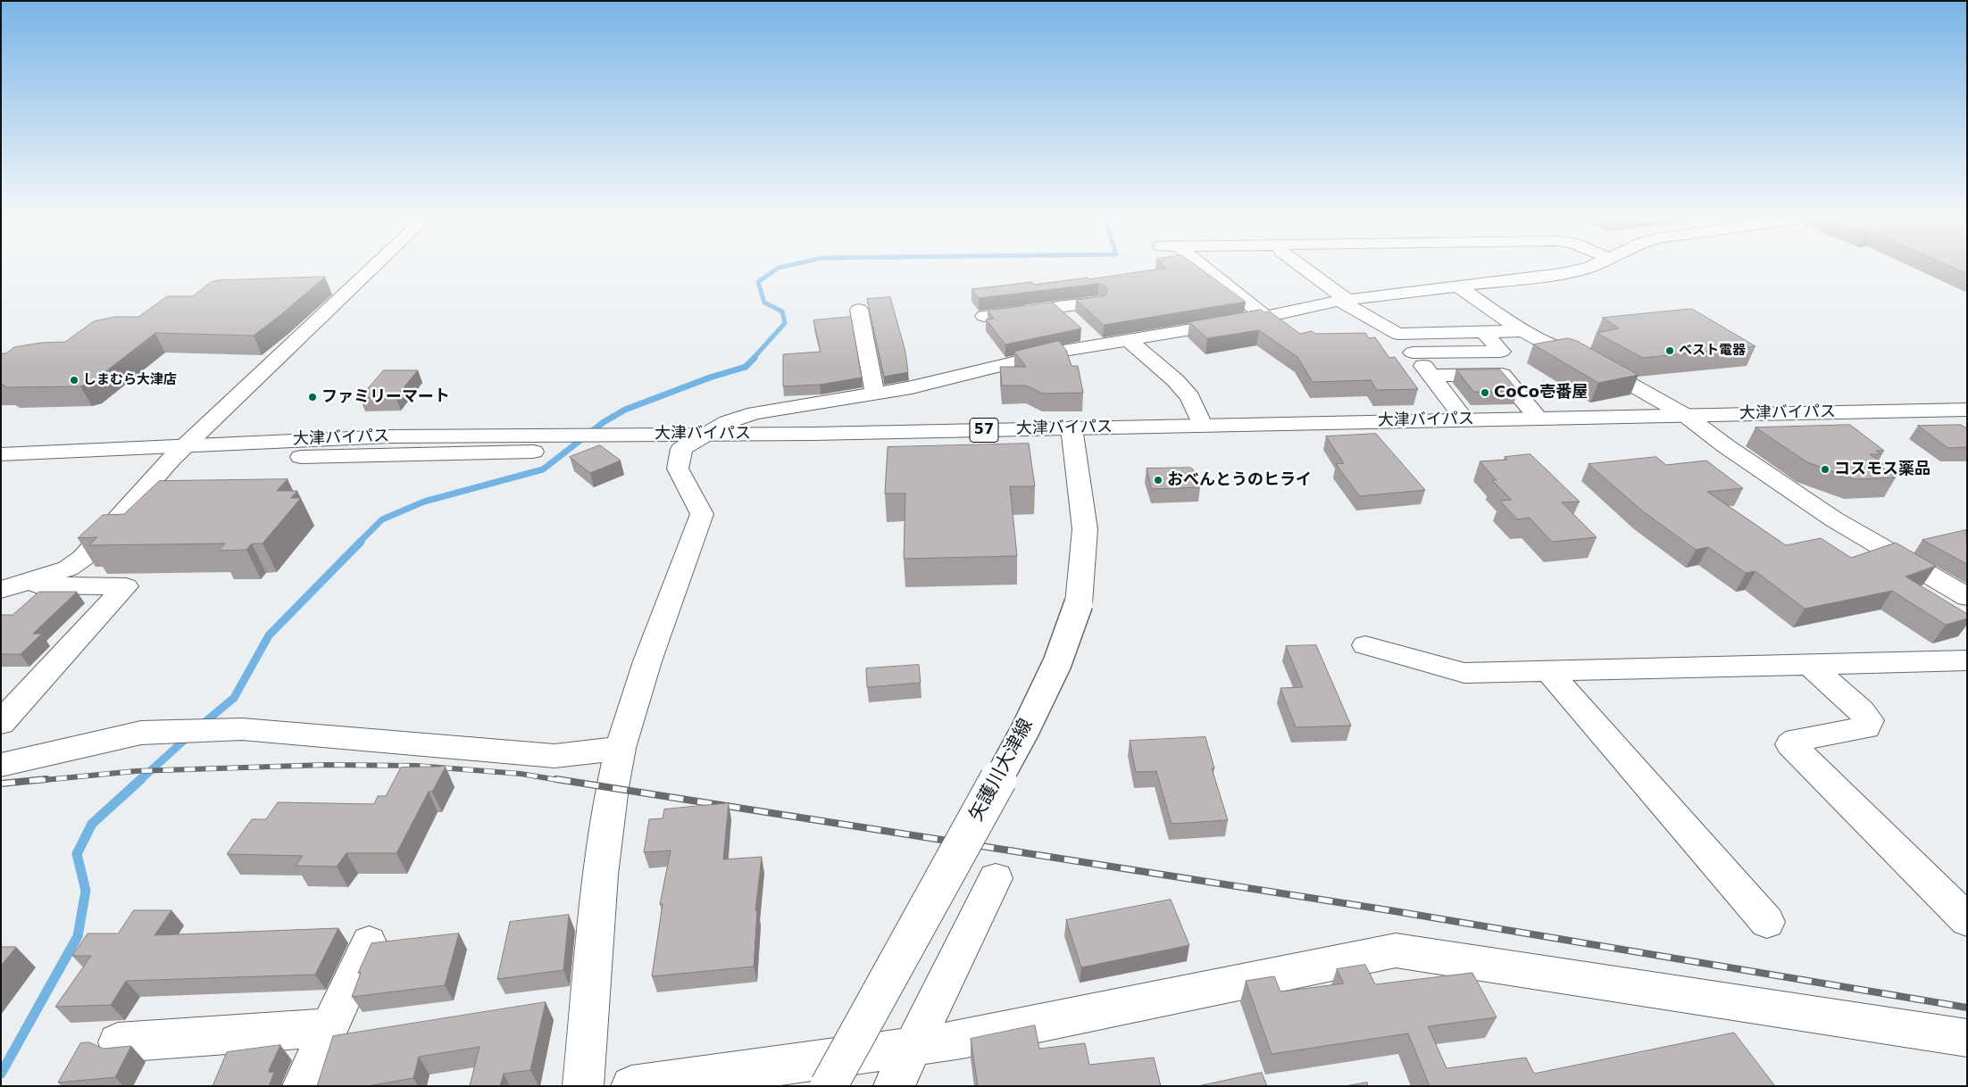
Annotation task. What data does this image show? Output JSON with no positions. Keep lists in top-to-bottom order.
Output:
{
  "streets": {
    "main road": ["大津バイパス", "57", "矢護川大津線"]
  },
  "crossings": [
    ["大津バイパス", "矢護川大津線"]
  ],
  "places": [
    "ベスト電器",
    "しまむら大津店",
    "CoCo壱番屋",
    "ファミリーマート",
    "コスモス薬品",
    "おべんとうのヒライ"
  ]
}
